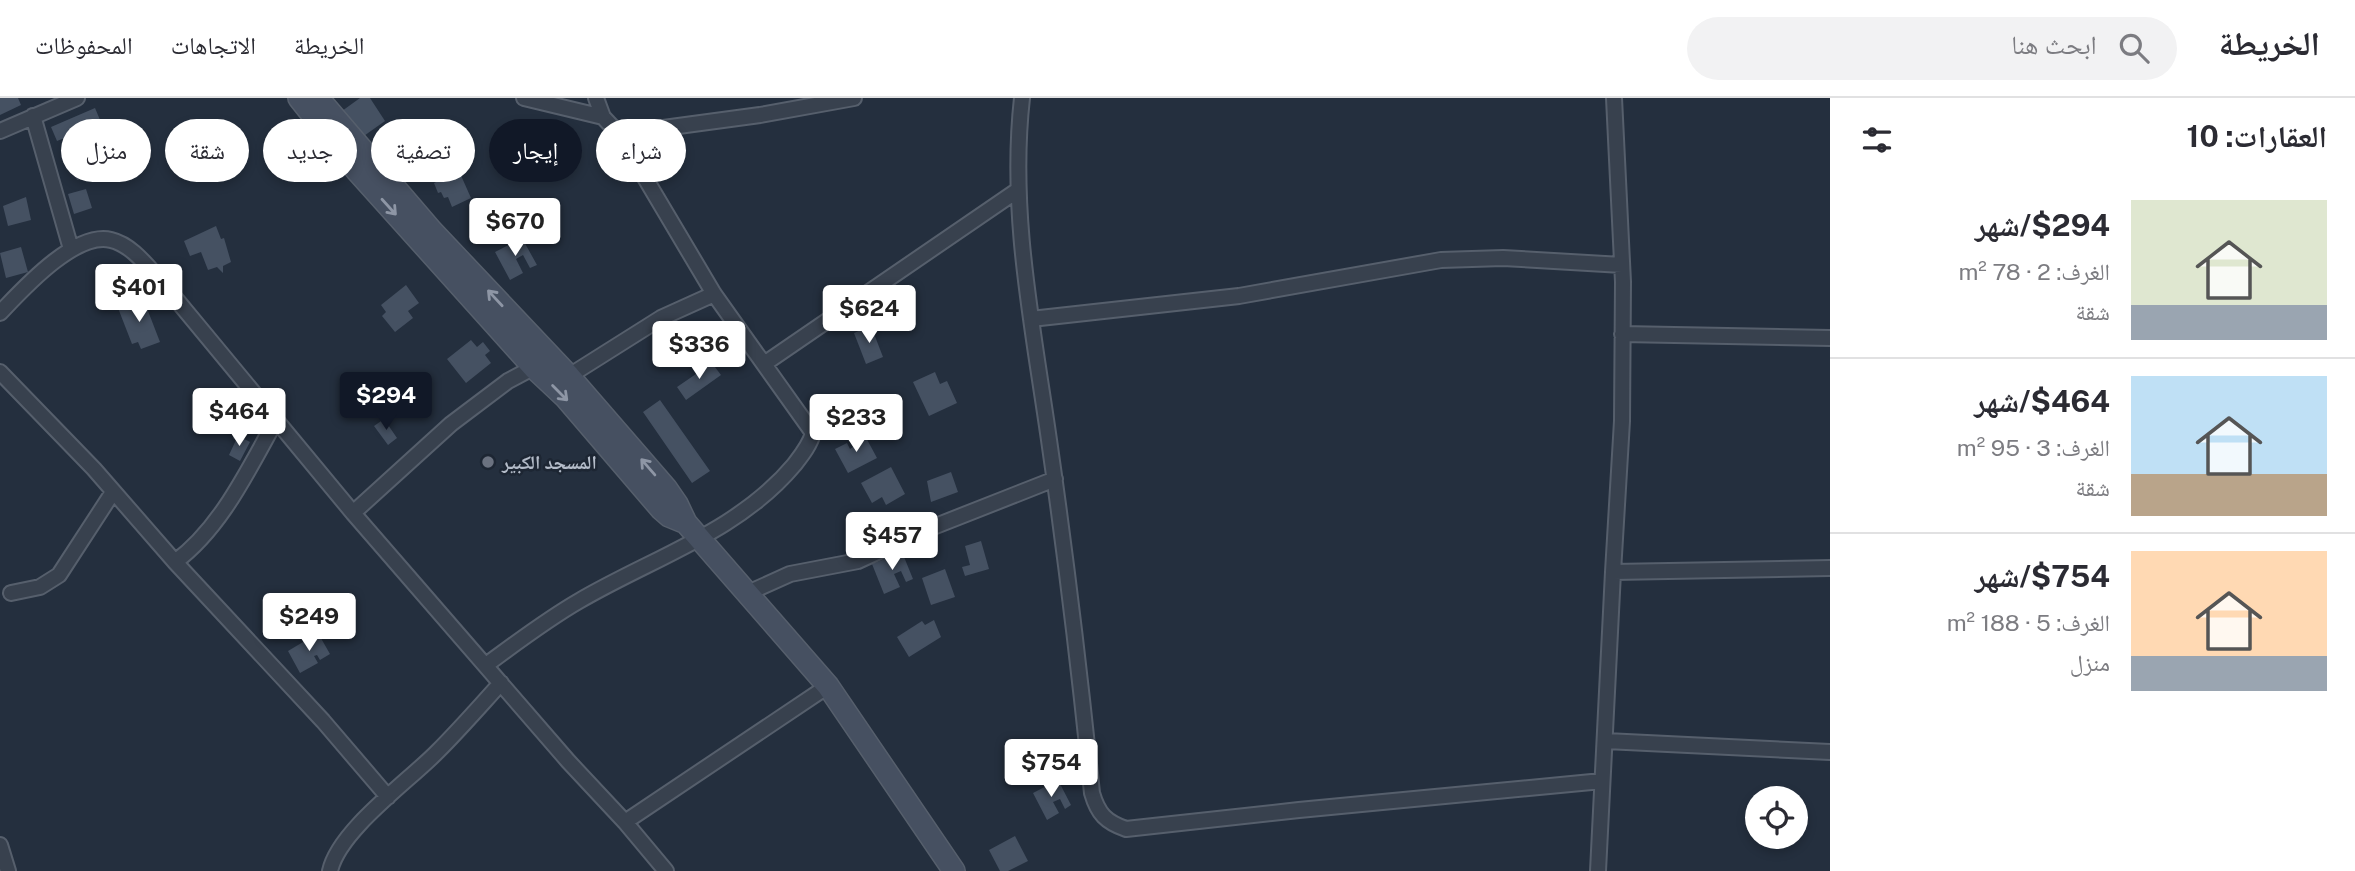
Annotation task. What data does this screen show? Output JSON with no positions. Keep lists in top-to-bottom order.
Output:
{
  "places": ["المسجد الكبير"],
  "page": {
    "header": "الخريطة",
    "search": "ابحث هنا",
    "nav": ["الخريطة", "الاتجاهات", "المحفوظات"],
    "heading": "العقارات: 10",
    "chip": [
      "شراء",
      "إيجار",
      "تصفية",
      "جديد",
      "شقة",
      "منزل"
    ],
    "list": [
      {
        "name": "$294/شهر",
        "note": "الغرف: 2 · 78 m² · شقة"
      },
      {
        "name": "$464/شهر",
        "note": "الغرف: 3 · 95 m² · شقة"
      },
      {
        "name": "$754/شهر",
        "note": "الغرف: 5 · 188 m² · منزل"
      }
    ],
    "price": [
      "$670",
      "$401",
      "$624",
      "$336",
      "$294",
      "$464",
      "$233",
      "$457",
      "$249",
      "$754"
    ]
  }
}
